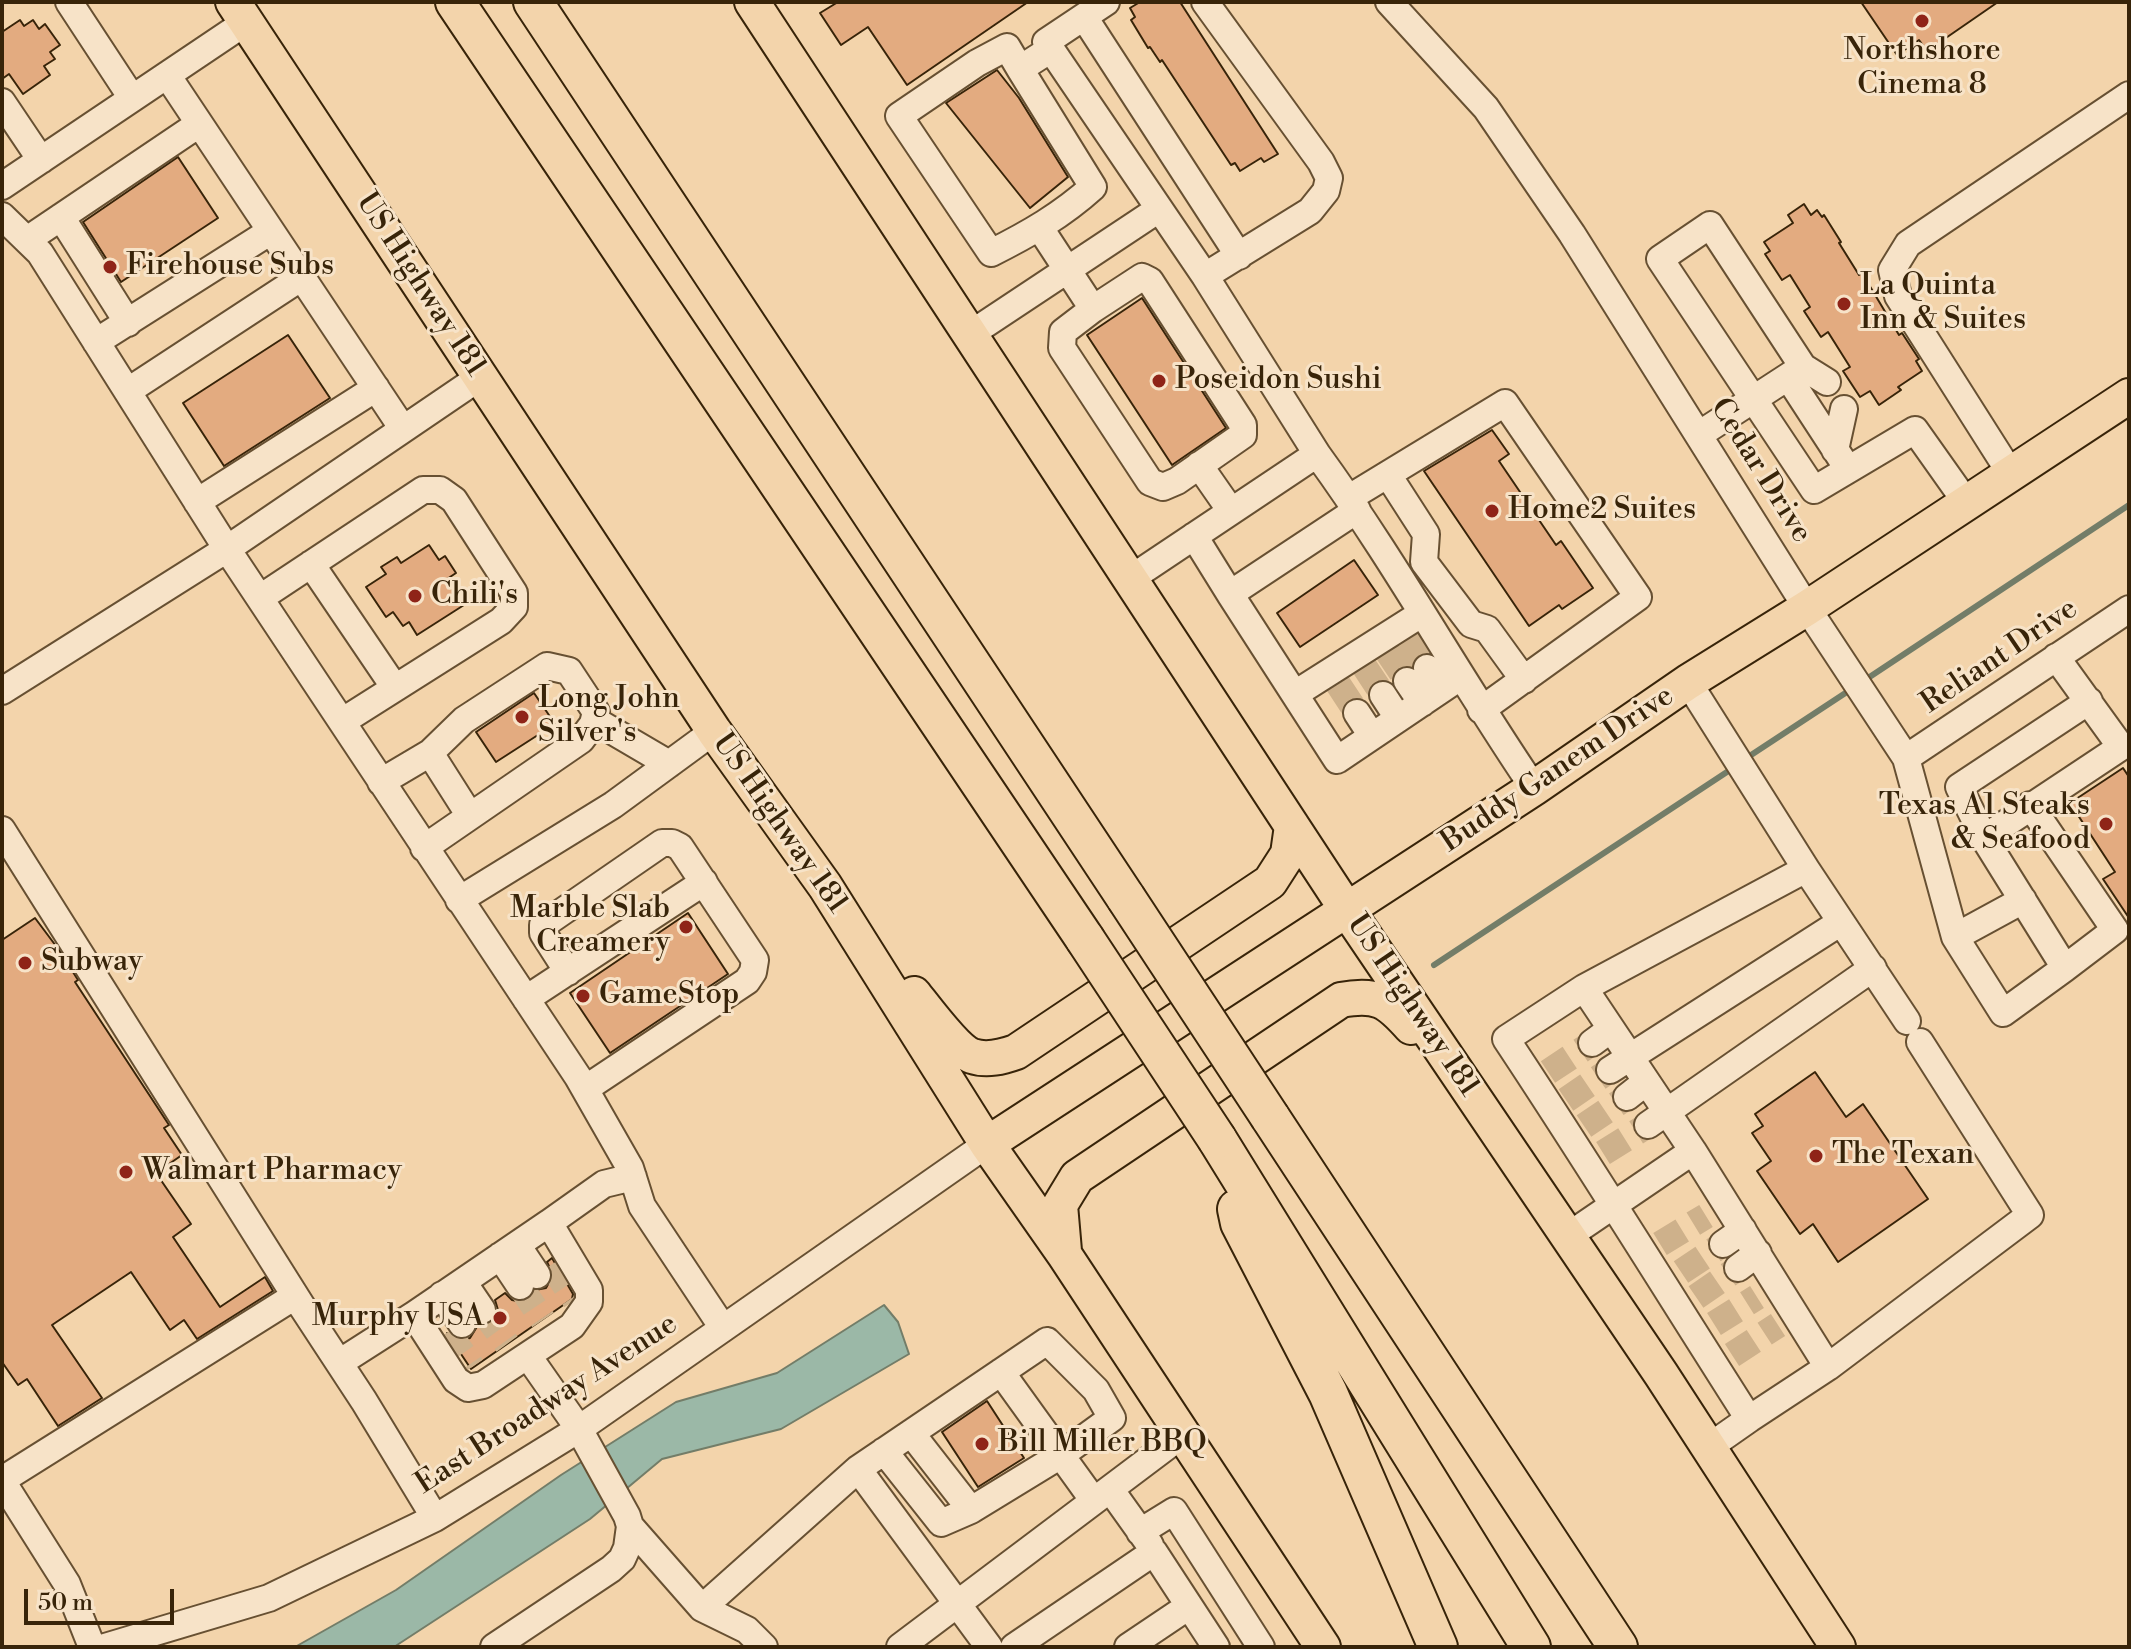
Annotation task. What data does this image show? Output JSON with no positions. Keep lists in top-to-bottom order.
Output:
{
  "streets": {
    "main road": ["US Highway 181", "Buddy Ganem Drive"],
    "street": ["Cedar Drive", "Reliant Drive", "East Broadway Avenue"]
  },
  "crossings": [
    ["US Highway 181", "Buddy Ganem Drive"],
    ["US Highway 181", "East Broadway Avenue"],
    ["Cedar Drive", "Reliant Drive"],
    ["Cedar Drive", "Buddy Ganem Drive"],
    ["Buddy Ganem Drive", "East Broadway Avenue"]
  ],
  "places": [
    "Northshore Cinema 8",
    "Firehouse Subs",
    "La Quinta Inn & Suites",
    "Poseidon Sushi",
    "Home2 Suites",
    "Chili's",
    "Long John Silver's",
    "Texas A1 Steaks & Seafood",
    "Marble Slab Creamery",
    "Subway",
    "GameStop",
    "The Texan",
    "Walmart Pharmacy",
    "Murphy USA",
    "Bill Miller BBQ"
  ],
  "scale_bar": "50 m"
}
